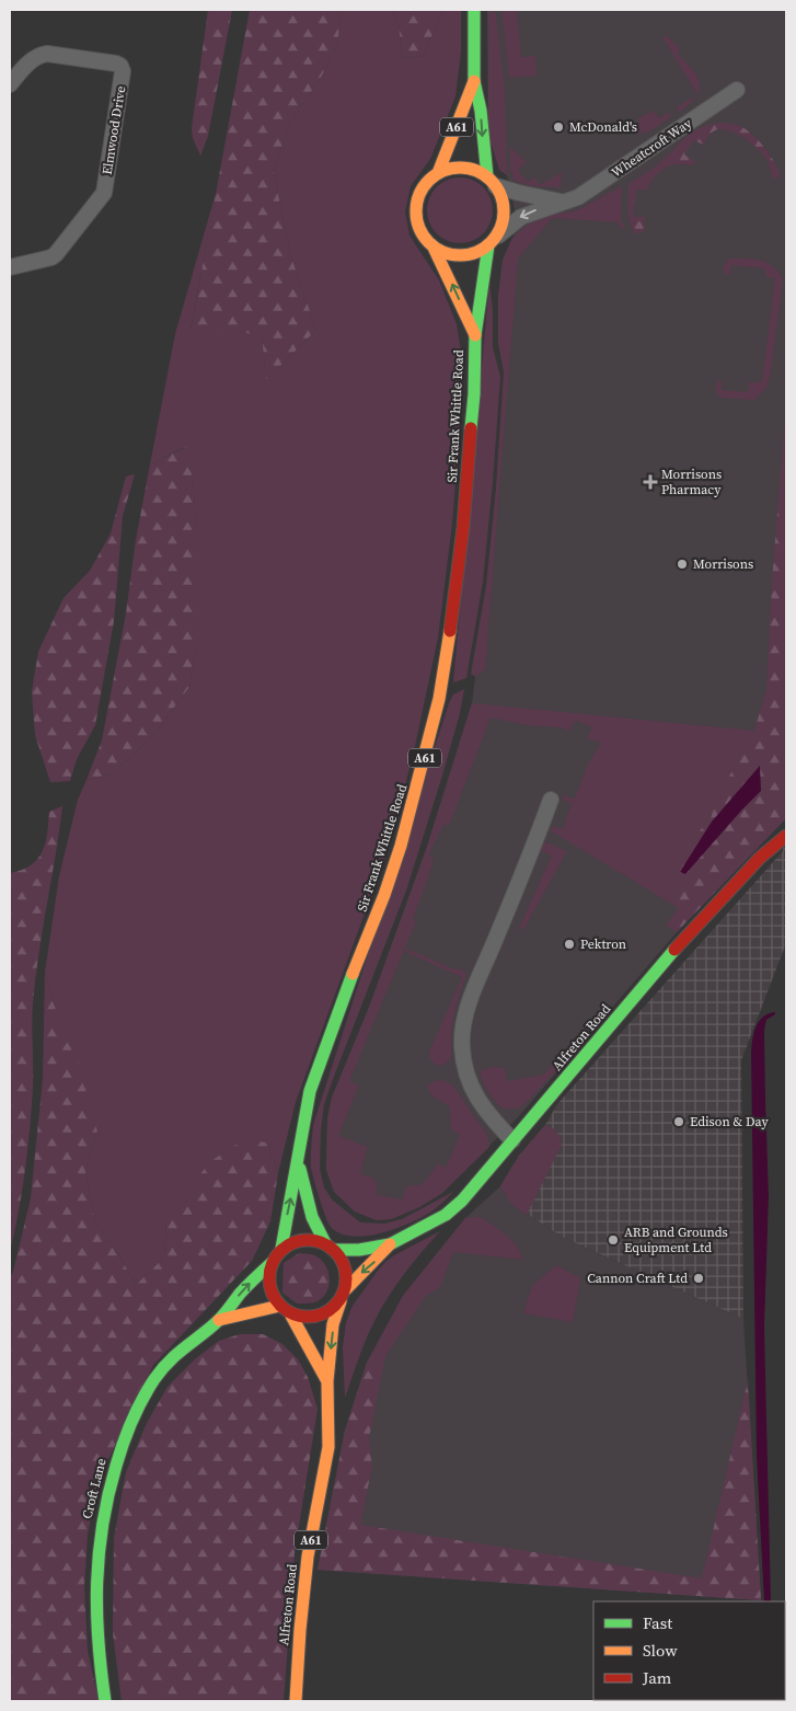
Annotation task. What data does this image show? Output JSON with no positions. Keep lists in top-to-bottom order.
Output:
{
  "streets": {
    "main road": [
      "A61",
      "Sir Frank Whittle Road",
      "Alfreton Road",
      "Croft Lane"
    ],
    "street": ["Elmwood Drive", "Wheatcroft Way"]
  },
  "crossings": [
    ["A61", "Wheatcroft Way"],
    ["A61", "Sir Frank Whittle Road"],
    ["Wheatcroft Way", "Sir Frank Whittle Road"],
    ["Sir Frank Whittle Road", "Alfreton Road"],
    ["Sir Frank Whittle Road", "Croft Lane"],
    ["Alfreton Road", "Croft Lane"]
  ],
  "places": {
    "other": [
      "McDonald's",
      "Morrisons",
      "Pektron",
      "Edison & Day",
      "ARB and Grounds Equipment Ltd",
      "Cannon Craft Ltd"
    ],
    "health": ["Morrisons Pharmacy"]
  },
  "legend": ["Fast", "Slow", "Jam"]
}
